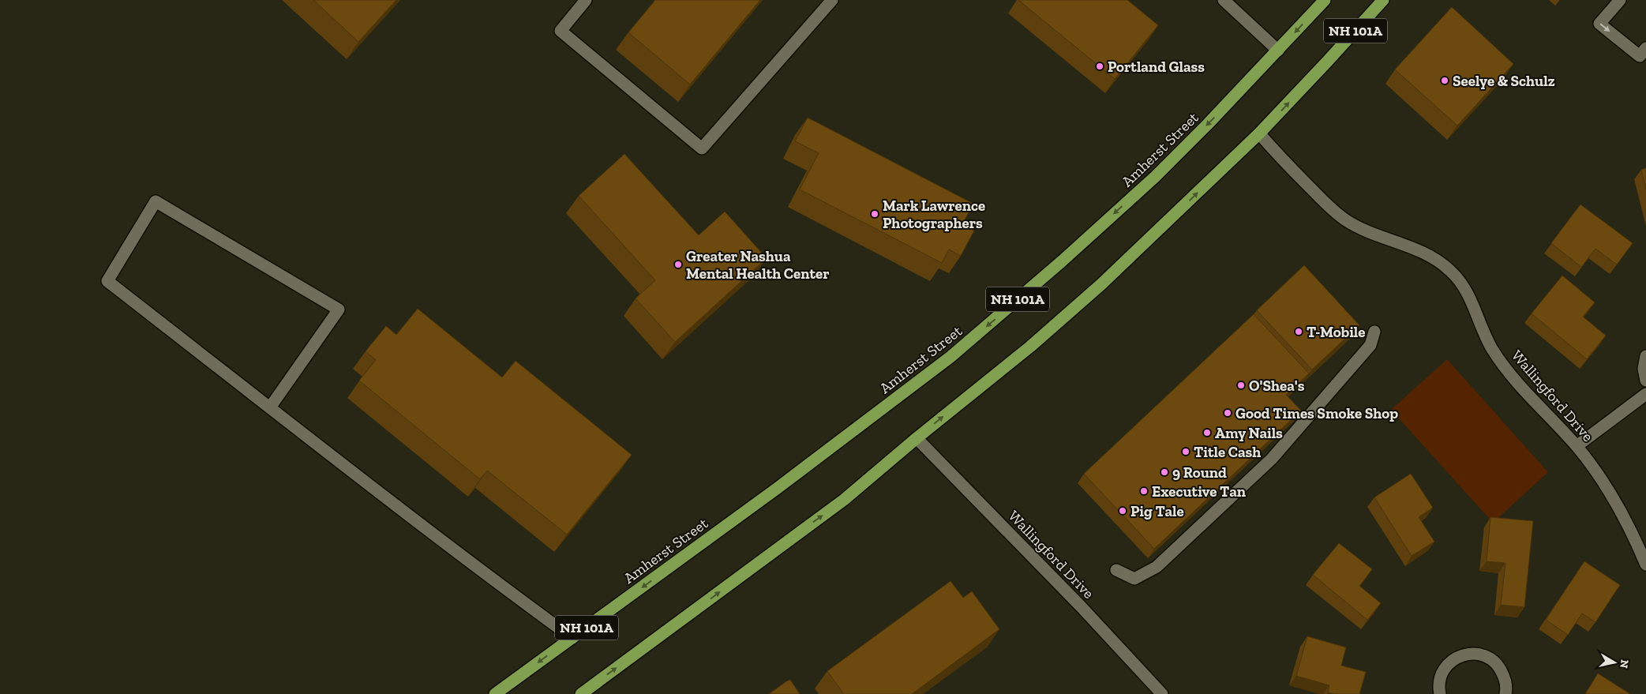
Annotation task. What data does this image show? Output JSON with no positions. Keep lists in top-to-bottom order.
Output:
{
  "streets": {
    "highway": ["NH 101A", "Amherst Street"],
    "street": ["Wallingford Drive"]
  },
  "crossings": [
    ["NH 101A", "Wallingford Drive"]
  ],
  "places": [
    "Portland Glass",
    "Seelye & Schulz",
    "Mark Lawrence Photographers",
    "Greater Nashua Mental Health Center",
    "T-Mobile",
    "O'Shea's",
    "Good Times Smoke Shop",
    "Amy Nails",
    "Title Cash",
    "9 Round",
    "Executive Tan",
    "Pig Tale"
  ],
  "north": "right"
}
